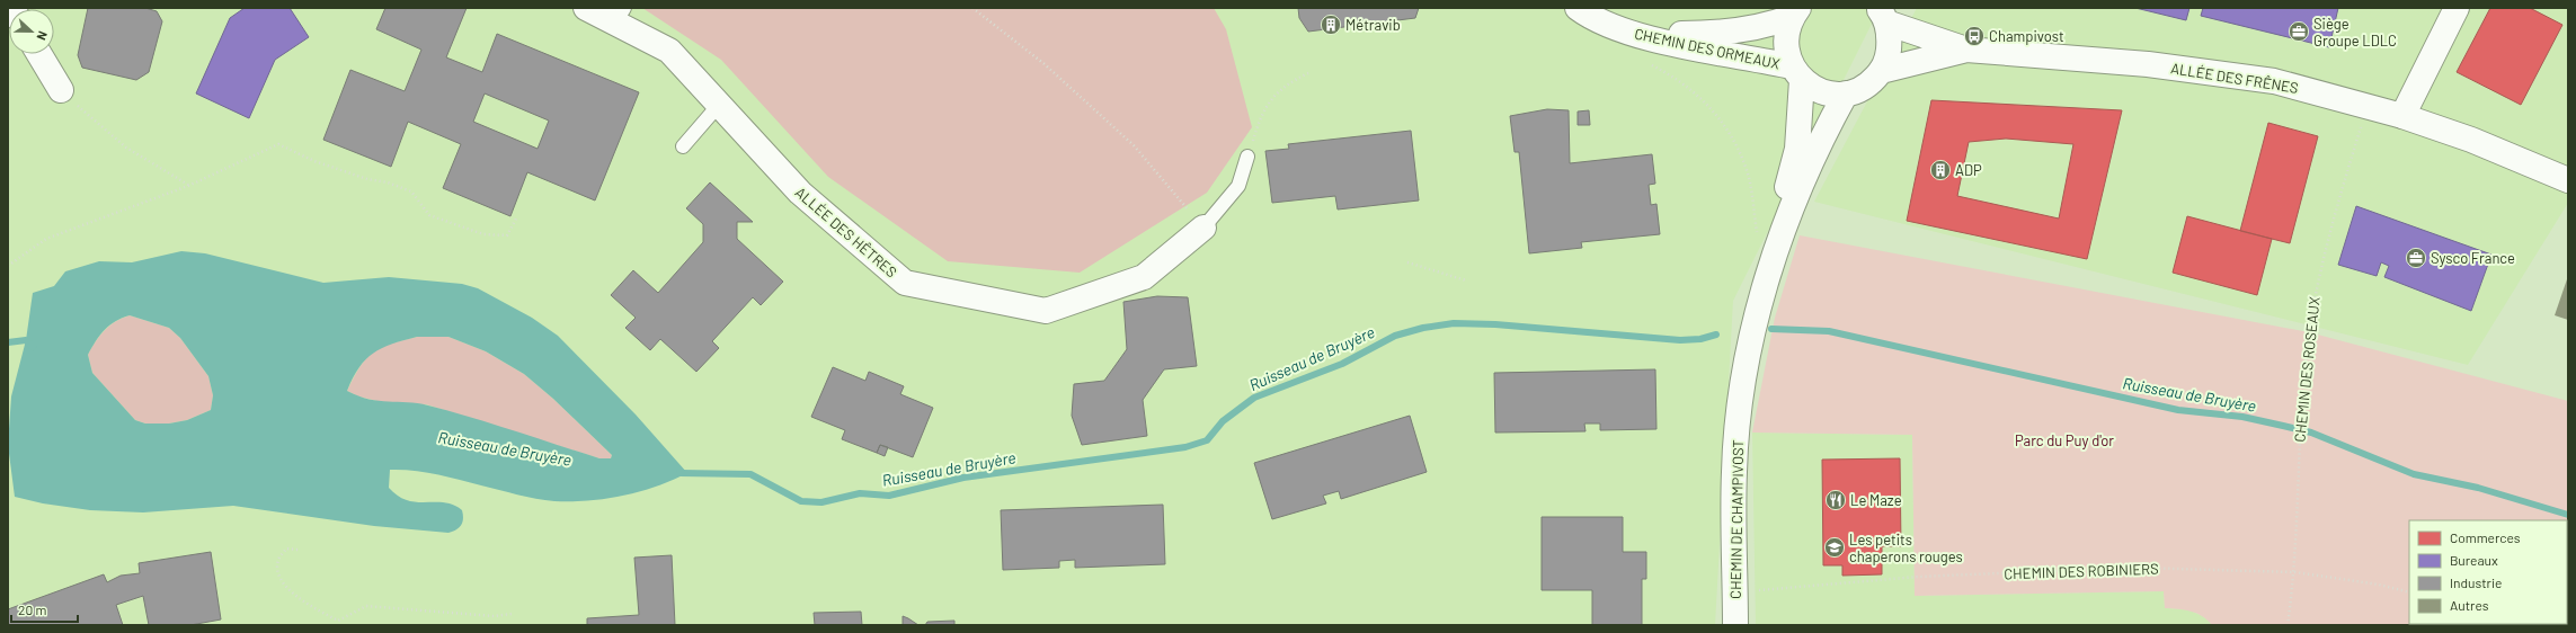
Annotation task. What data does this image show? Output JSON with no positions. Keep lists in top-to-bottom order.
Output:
{
  "streets": {
    "street": [
      "CHEMIN DES ORMEAUX",
      "ALLÉE DES FRÊNES",
      "ALLÉE DES HÊTRES",
      "CHEMIN DE CHAMPIVOST"
    ],
    "path": ["CHEMIN DES ROSEAUX", "CHEMIN DES ROBINIERS"]
  },
  "crossings": [
    ["CHEMIN DES ORMEAUX", "CHEMIN DE CHAMPIVOST"],
    ["CHEMIN DES ROSEAUX", "CHEMIN DES ROBINIERS"]
  ],
  "water": ["Ruisseau de Bruyère"],
  "parks": ["Parc du Puy d'or"],
  "places": {
    "building": ["Métravib", "ADP"],
    "office": ["Siège Groupe LDLC", "Sysco France"],
    "bus stop": ["Champivost"],
    "restaurant": ["Le Maze"],
    "school or university": ["Les petits chaperons rouges"]
  },
  "legend": [
    "Commerces",
    "Bureaux",
    "Industrie",
    "Autres"
  ],
  "scale_bar": "20 m",
  "north": "right"
}
